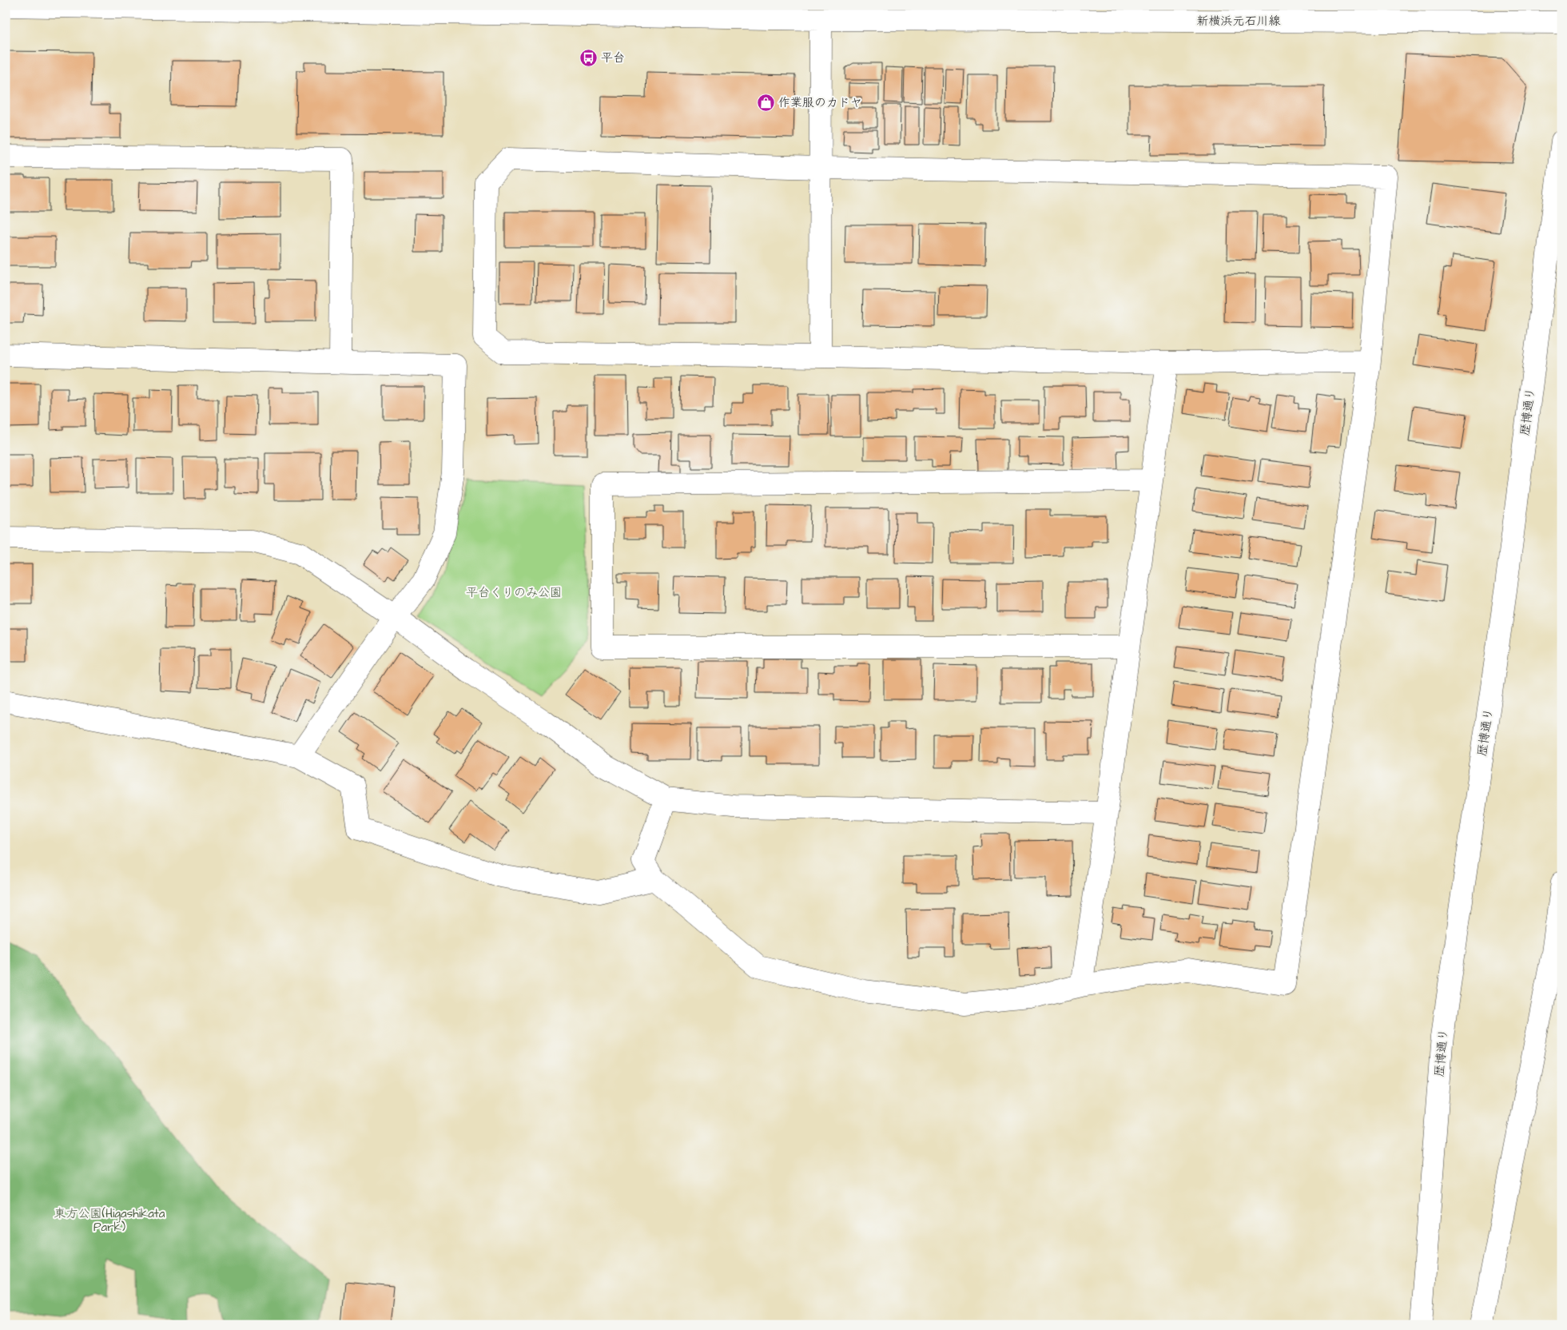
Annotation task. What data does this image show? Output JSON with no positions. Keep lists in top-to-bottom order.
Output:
{
  "streets": {
    "street": ["新横浜元石川線", "歴博通り"]
  },
  "parks": ["平台くりのみ公園", "東方公園(Higashikata Park)"],
  "places": {
    "bus stop": ["平台"],
    "shop": ["作業服のカドヤ"]
  }
}
